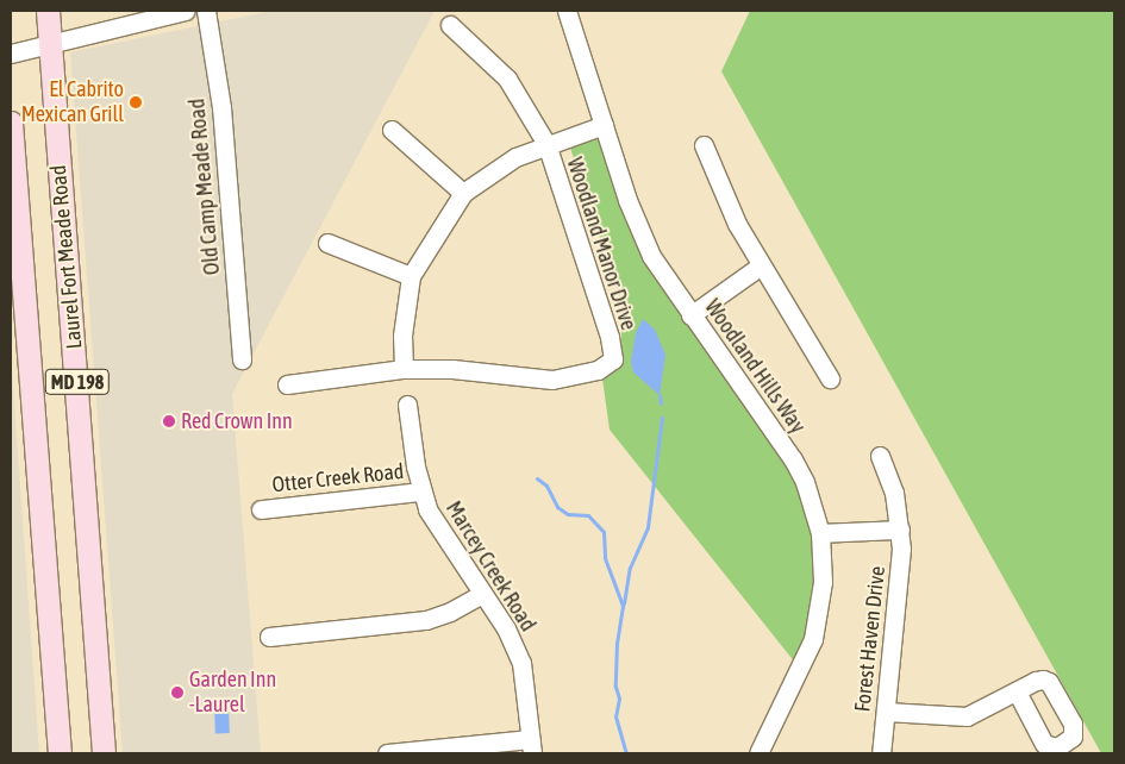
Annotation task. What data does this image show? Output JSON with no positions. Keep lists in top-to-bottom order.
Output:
{
  "streets": {
    "main road": ["Laurel Fort Meade Road", "MD 198"],
    "street": [
      "Old Camp Meade Road",
      "Woodland Manor Drive",
      "Woodland Hills Way",
      "Otter Creek Road",
      "Marcey Creek Road",
      "Forest Haven Drive"
    ]
  },
  "crossings": [
    ["Otter Creek Road", "Marcey Creek Road"]
  ],
  "places": ["El Cabrito Mexican Grill", "Red Crown Inn", "Garden Inn -Laurel"]
}
